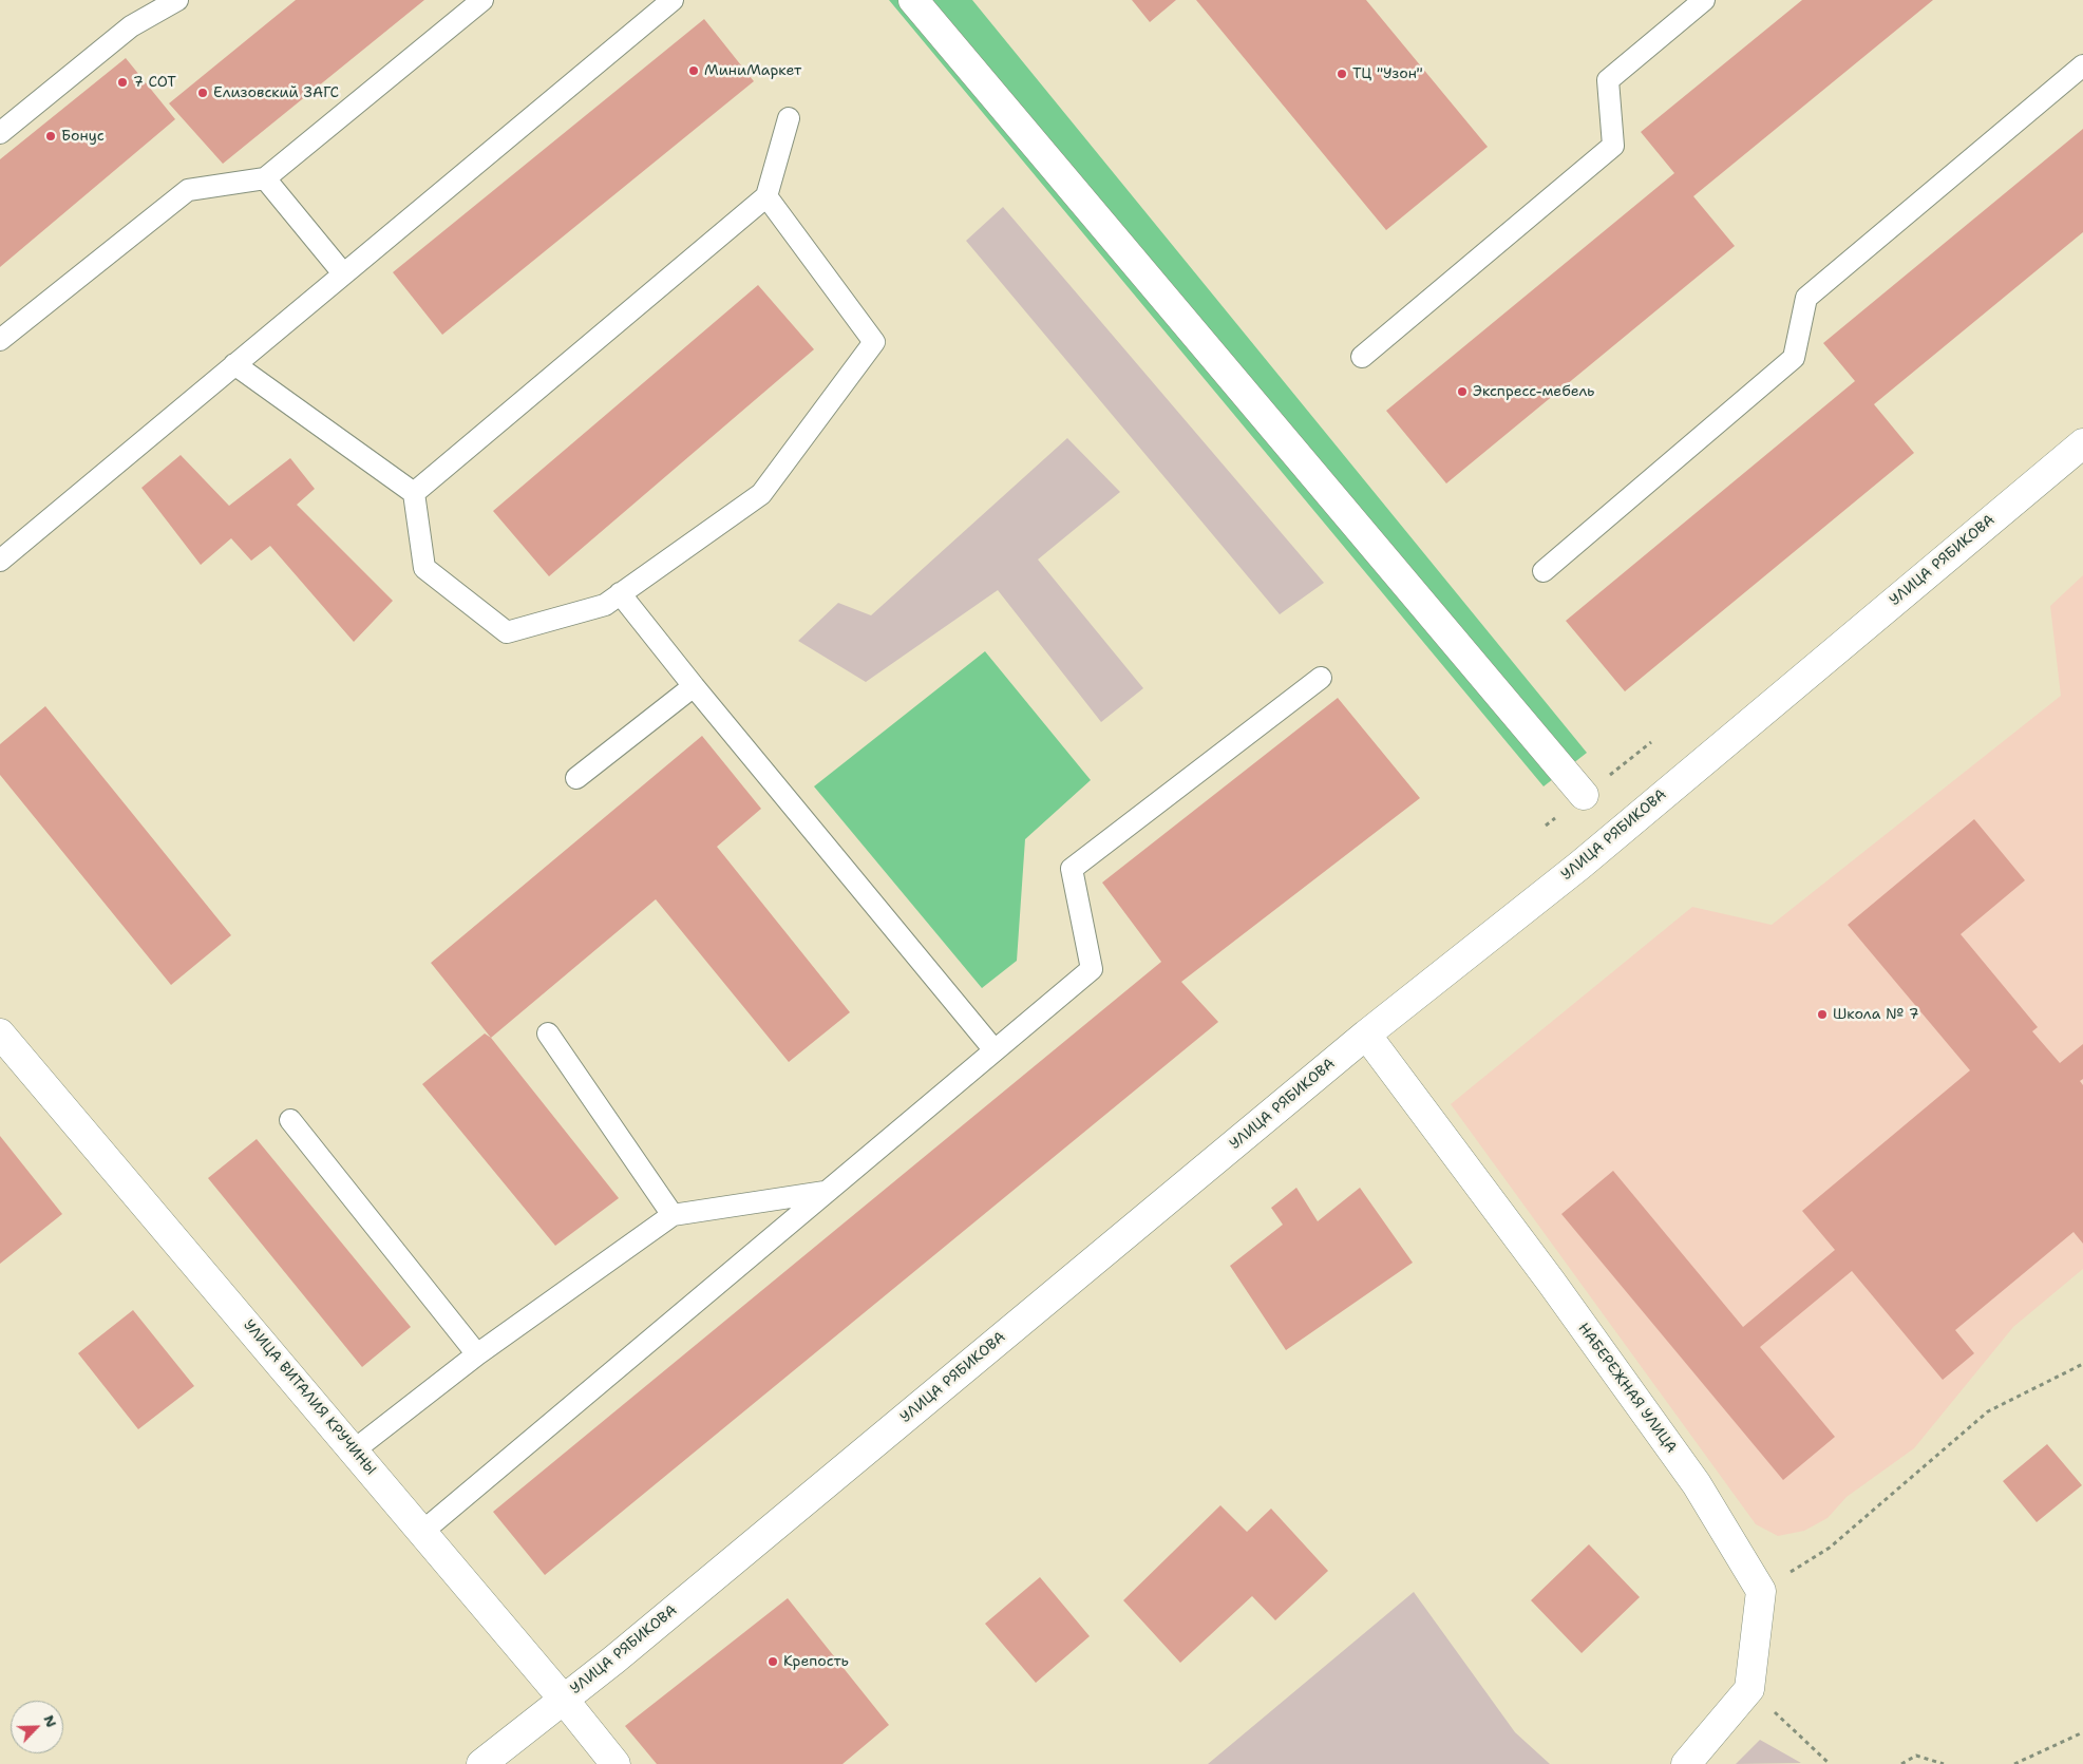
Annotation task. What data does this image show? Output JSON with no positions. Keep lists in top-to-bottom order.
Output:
{
  "streets": {
    "street": ["УЛИЦА РЯБИКОВА", "НАБЕРЕЖНАЯ УЛИЦА", "УЛИЦА ВИТАЛИЯ КРУЧИНЫ"]
  },
  "crossings": [
    ["УЛИЦА РЯБИКОВА", "НАБЕРЕЖНАЯ УЛИЦА"],
    ["УЛИЦА РЯБИКОВА", "УЛИЦА ВИТАЛИЯ КРУЧИНЫ"]
  ],
  "places": [
    "МиниМаркет",
    "ТЦ \"Узон\"",
    "7 СОТ",
    "Елизовский ЗАГС",
    "Бонус",
    "Экспресс-мебель",
    "Школа № 7",
    "Крепость"
  ],
  "north": "top right"
}
